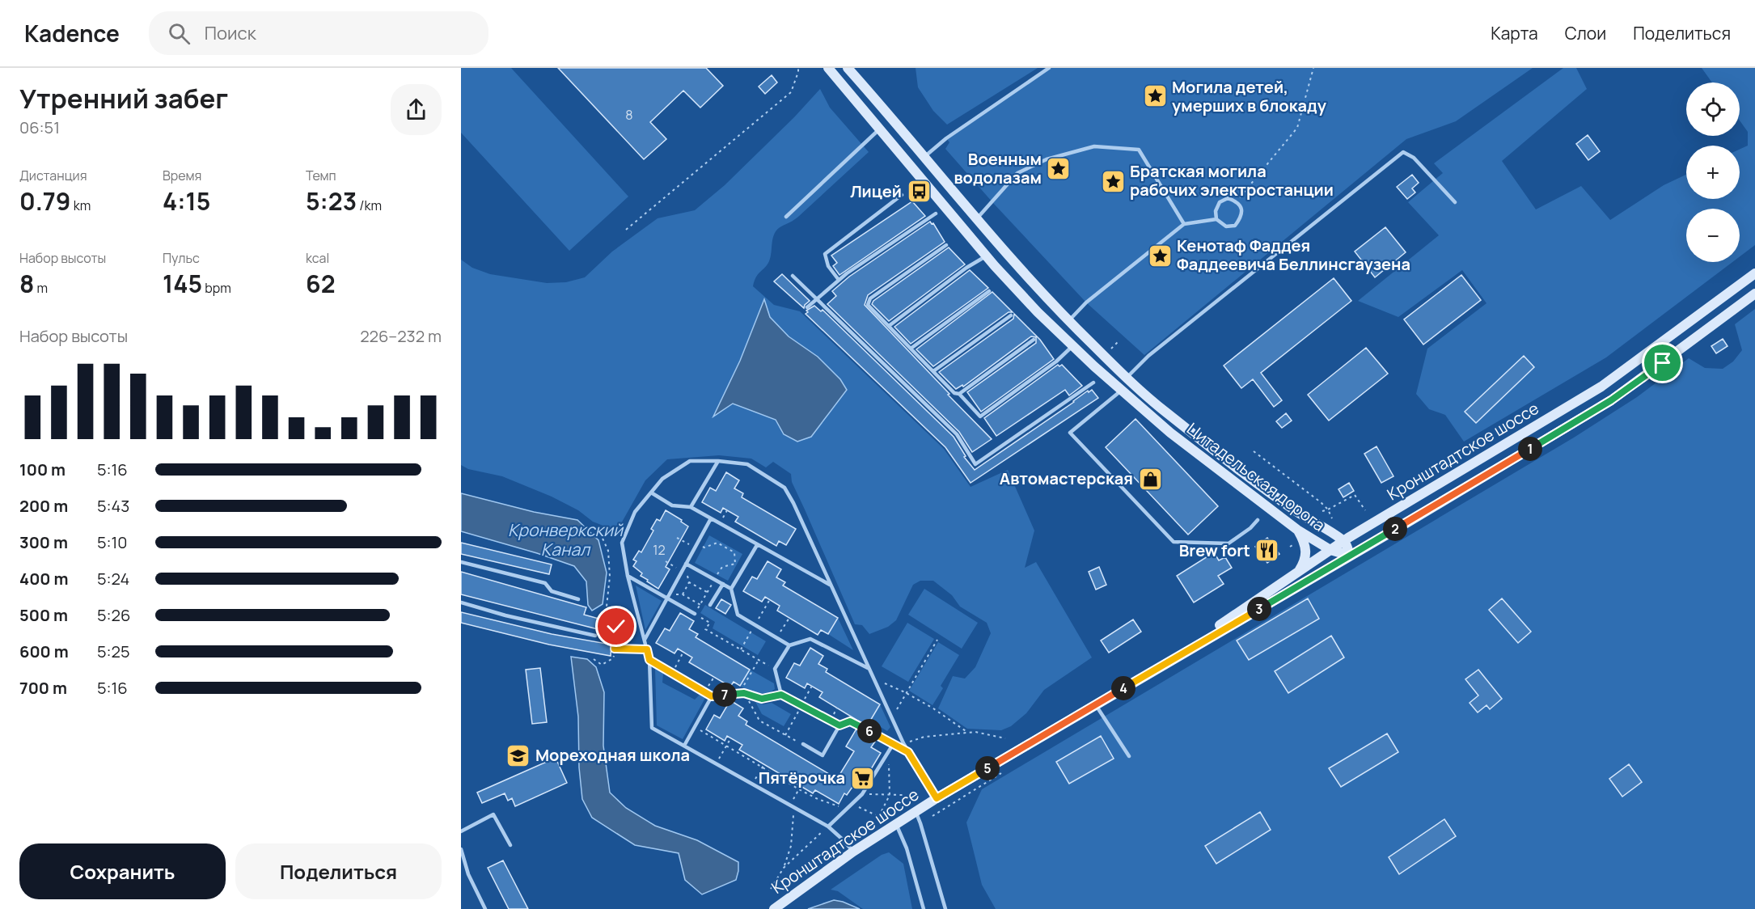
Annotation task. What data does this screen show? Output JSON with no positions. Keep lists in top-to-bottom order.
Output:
{
  "streets": {
    "main road": ["Кронштадтское шоссе", "Цитадельская дорога"]
  },
  "crossings": [
    ["Кронштадтское шоссе", "Цитадельская дорога"]
  ],
  "water": ["Кронверкский Канал"],
  "places": {
    "place": [
      "Могила детей, умерших в блокаду",
      "Военным водолазам",
      "Братская могила рабочих электростанции",
      "Кенотаф Фаддея Фаддеевича Беллинсгаузена"
    ],
    "bus stop": ["Лицей"],
    "shop": ["Автомастерская"],
    "restaurant": ["Brew fort"],
    "school or university": ["Мореходная школа"],
    "supermarket": ["Пятёрочка"]
  },
  "house_numbers": ["8", "12"],
  "page": {
    "header": "Kadence",
    "search": "Поиск",
    "nav": ["Карта", "Слои", "Поделиться"],
    "heading": ["Утренний забег", "06:51"],
    "map_buttons": ["+", "−"],
    "stats": [
      ["Дистанция", "0.79 km"],
      ["Время", "4:15"],
      ["Темп", "5:23 /km"],
      ["Набор высоты", "8 m"],
      ["Пульс", "145 bpm"],
      ["kcal", "62"]
    ],
    "chart": ["Набор высоты", "226–232 m"],
    "pins": [
      "1",
      "2",
      "3",
      "4",
      "7",
      "6",
      "5"
    ],
    "list": [
      {
        "name": "100 m",
        "note": "5:16"
      },
      {
        "name": "200 m",
        "note": "5:43"
      },
      {
        "name": "300 m",
        "note": "5:10"
      },
      {
        "name": "400 m",
        "note": "5:24"
      },
      {
        "name": "500 m",
        "note": "5:26"
      },
      {
        "name": "600 m",
        "note": "5:25"
      },
      {
        "name": "700 m",
        "note": "5:16"
      }
    ],
    "buttons": ["Сохранить", "Поделиться"]
  }
}
